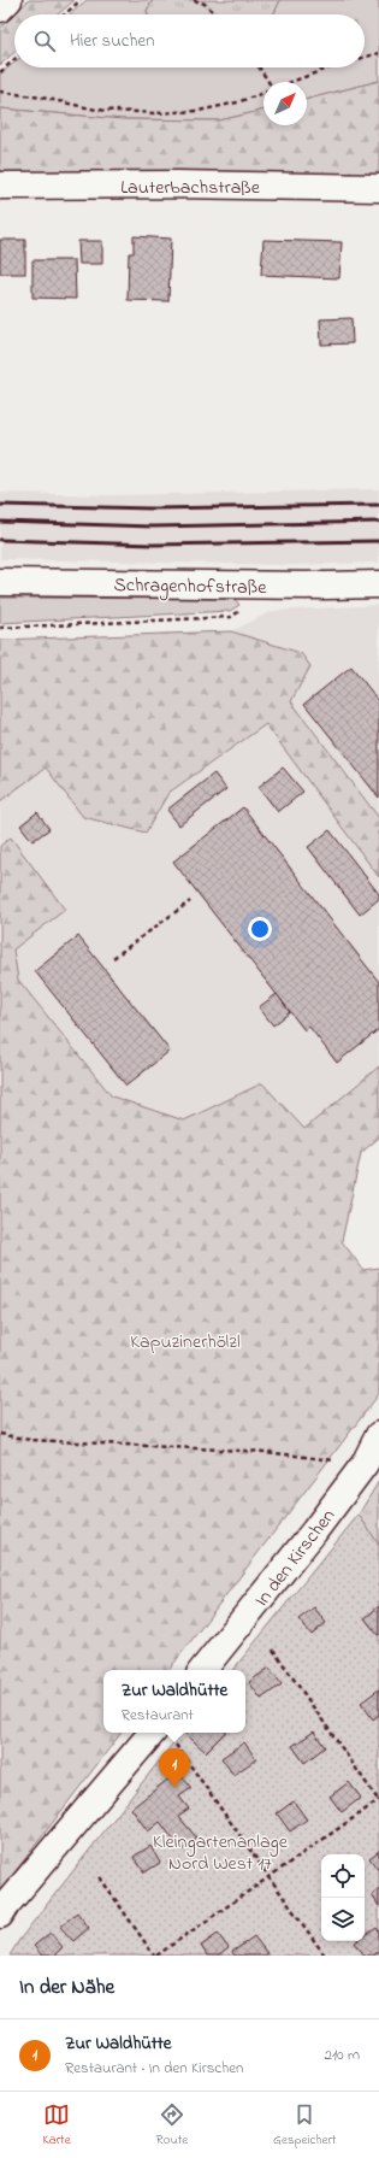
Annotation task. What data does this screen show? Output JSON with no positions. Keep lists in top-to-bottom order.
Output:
{
  "streets": {
    "street": ["Lauterbachstraße", "Schragenhofstraße", "In den Kirschen"]
  },
  "parks": ["Kapuzinerhölzl", "Kleingartenanlage Nord West 17"],
  "north": "top right",
  "page": {
    "search": "Hier suchen",
    "popup": ["Zur Waldhütte", "Restaurant"],
    "pins": "1",
    "heading": "In der Nähe",
    "list": [
      {
        "mark": "1",
        "name": "Zur Waldhütte",
        "note": "Restaurant · In den Kirschen",
        "value": "210 m"
      }
    ],
    "nav": ["Karte", "Route", "Gespeichert"]
  }
}
